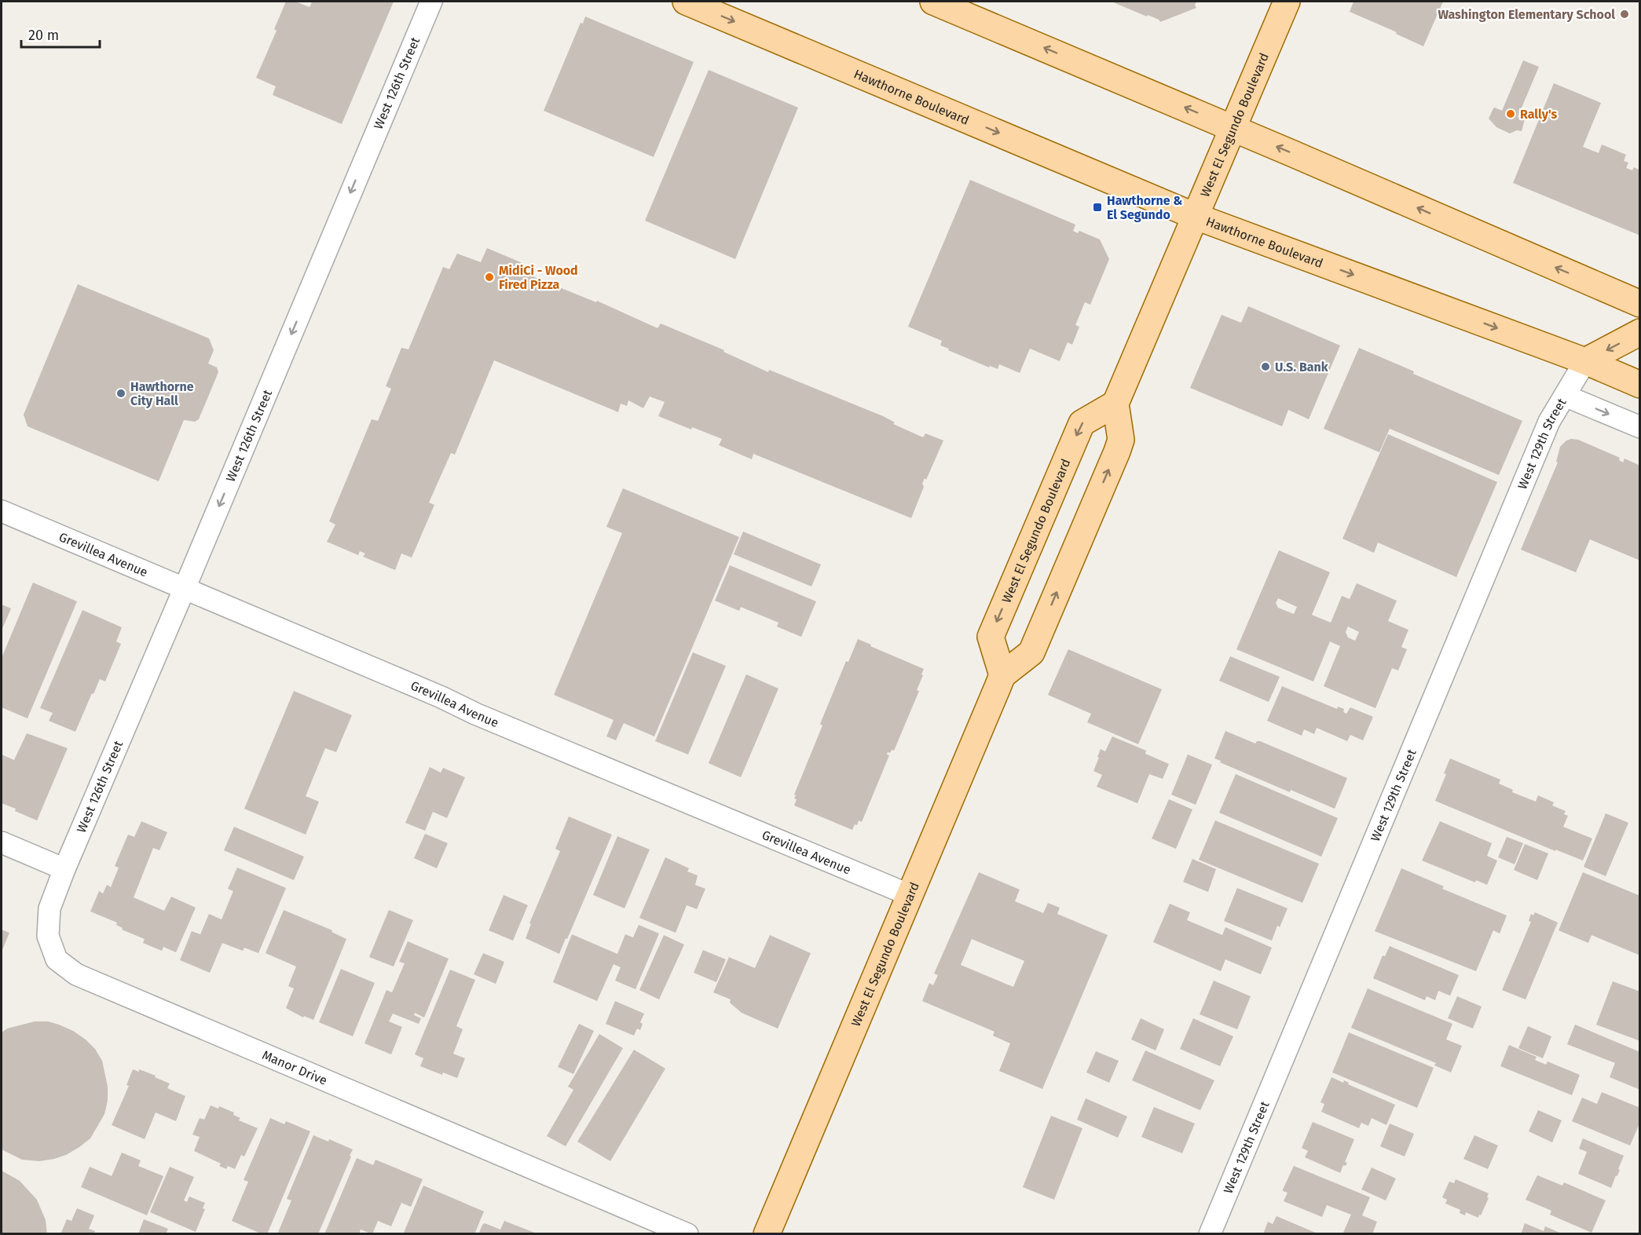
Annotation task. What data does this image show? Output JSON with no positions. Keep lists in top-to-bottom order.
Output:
{
  "streets": {
    "main road": ["Hawthorne Boulevard", "West El Segundo Boulevard"],
    "street": [
      "West 126th Street",
      "West 129th Street",
      "Grevillea Avenue",
      "Manor Drive"
    ]
  },
  "crossings": [
    ["West 126th Street", "Grevillea Avenue"],
    ["West 126th Street", "Manor Drive"],
    ["Hawthorne Boulevard", "West El Segundo Boulevard"],
    ["Hawthorne Boulevard", "West 129th Street"],
    ["West El Segundo Boulevard", "Grevillea Avenue"]
  ],
  "one_way": ["West 126th Street"],
  "places": {
    "other": [
      "Washington Elementary School",
      "Rally's",
      "MidiCi - Wood Fired Pizza",
      "U.S. Bank",
      "Hawthorne City Hall"
    ],
    "transit": ["Hawthorne & El Segundo"]
  },
  "scale_bar": "20 m"
}
